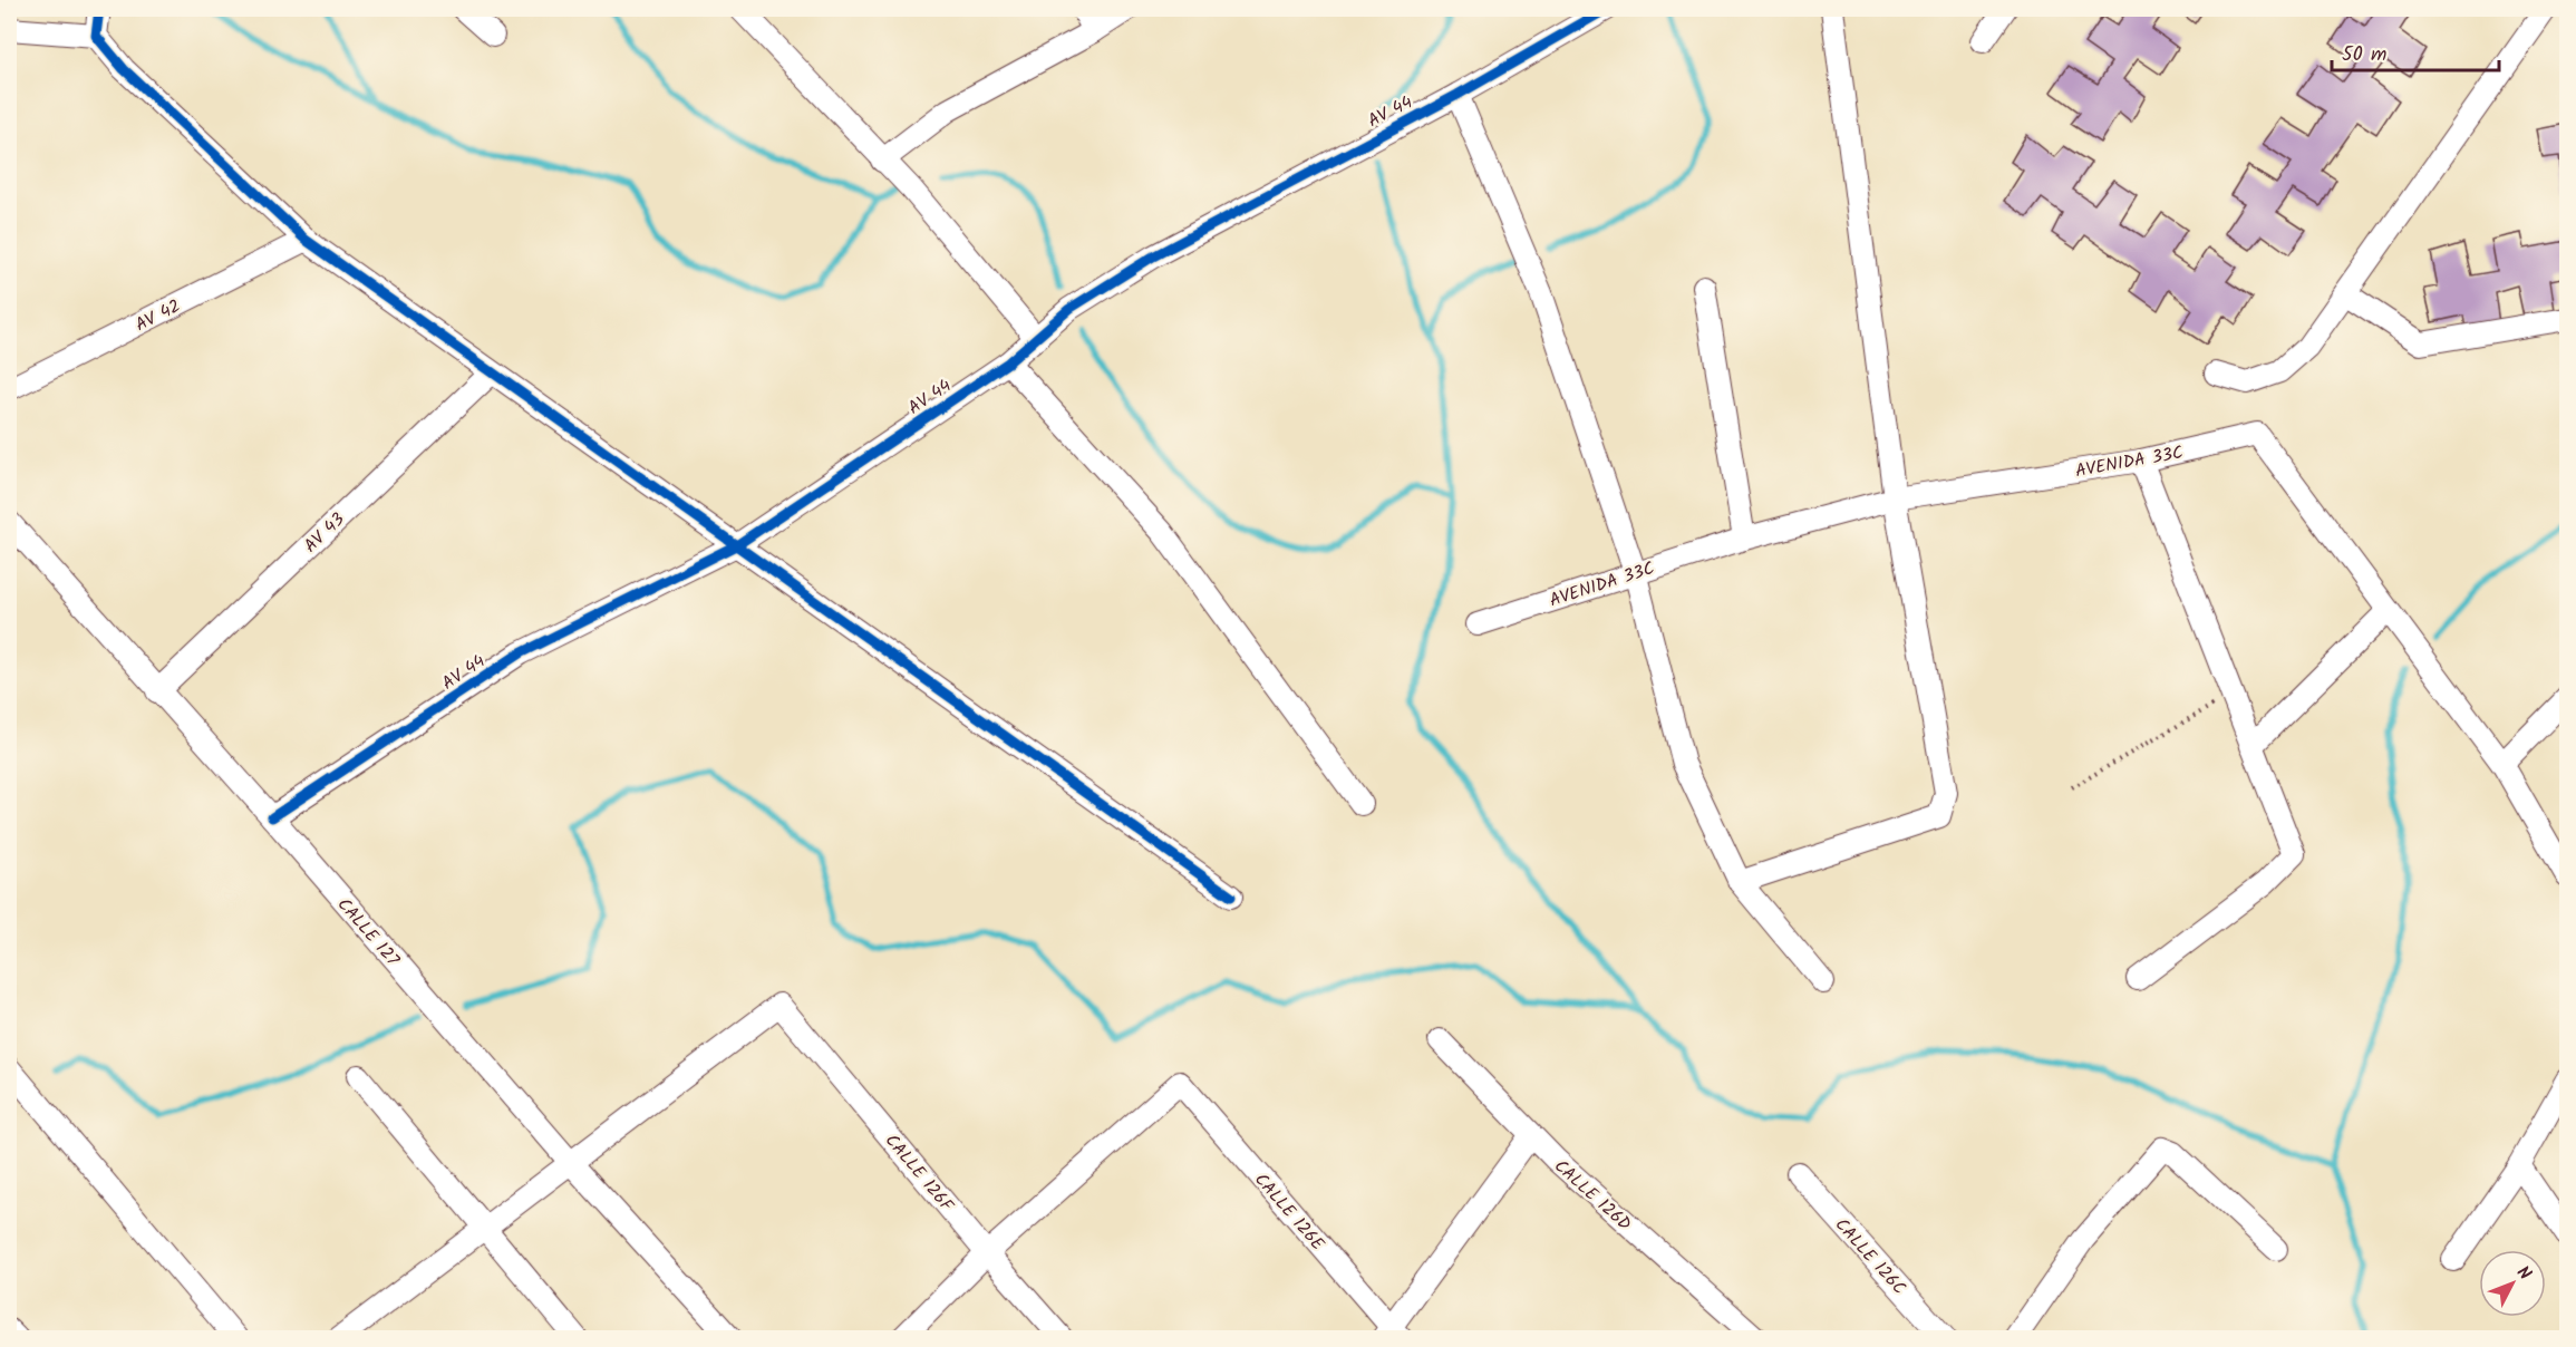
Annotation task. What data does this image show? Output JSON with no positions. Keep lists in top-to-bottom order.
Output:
{
  "streets": {
    "street": [
      "AV 44",
      "AV 42",
      "AVENIDA 33C",
      "AV 43",
      "CALLE 127",
      "CALLE 126F",
      "CALLE 126D",
      "CALLE 126E",
      "CALLE 126C"
    ]
  },
  "crossings": [
    ["AV 44", "CALLE 127"],
    ["AV 43", "CALLE 127"],
    ["CALLE 127", "CALLE 126F"],
    ["CALLE 126F", "CALLE 126E"]
  ],
  "scale_bar": "50 m",
  "north": "top right"
}
